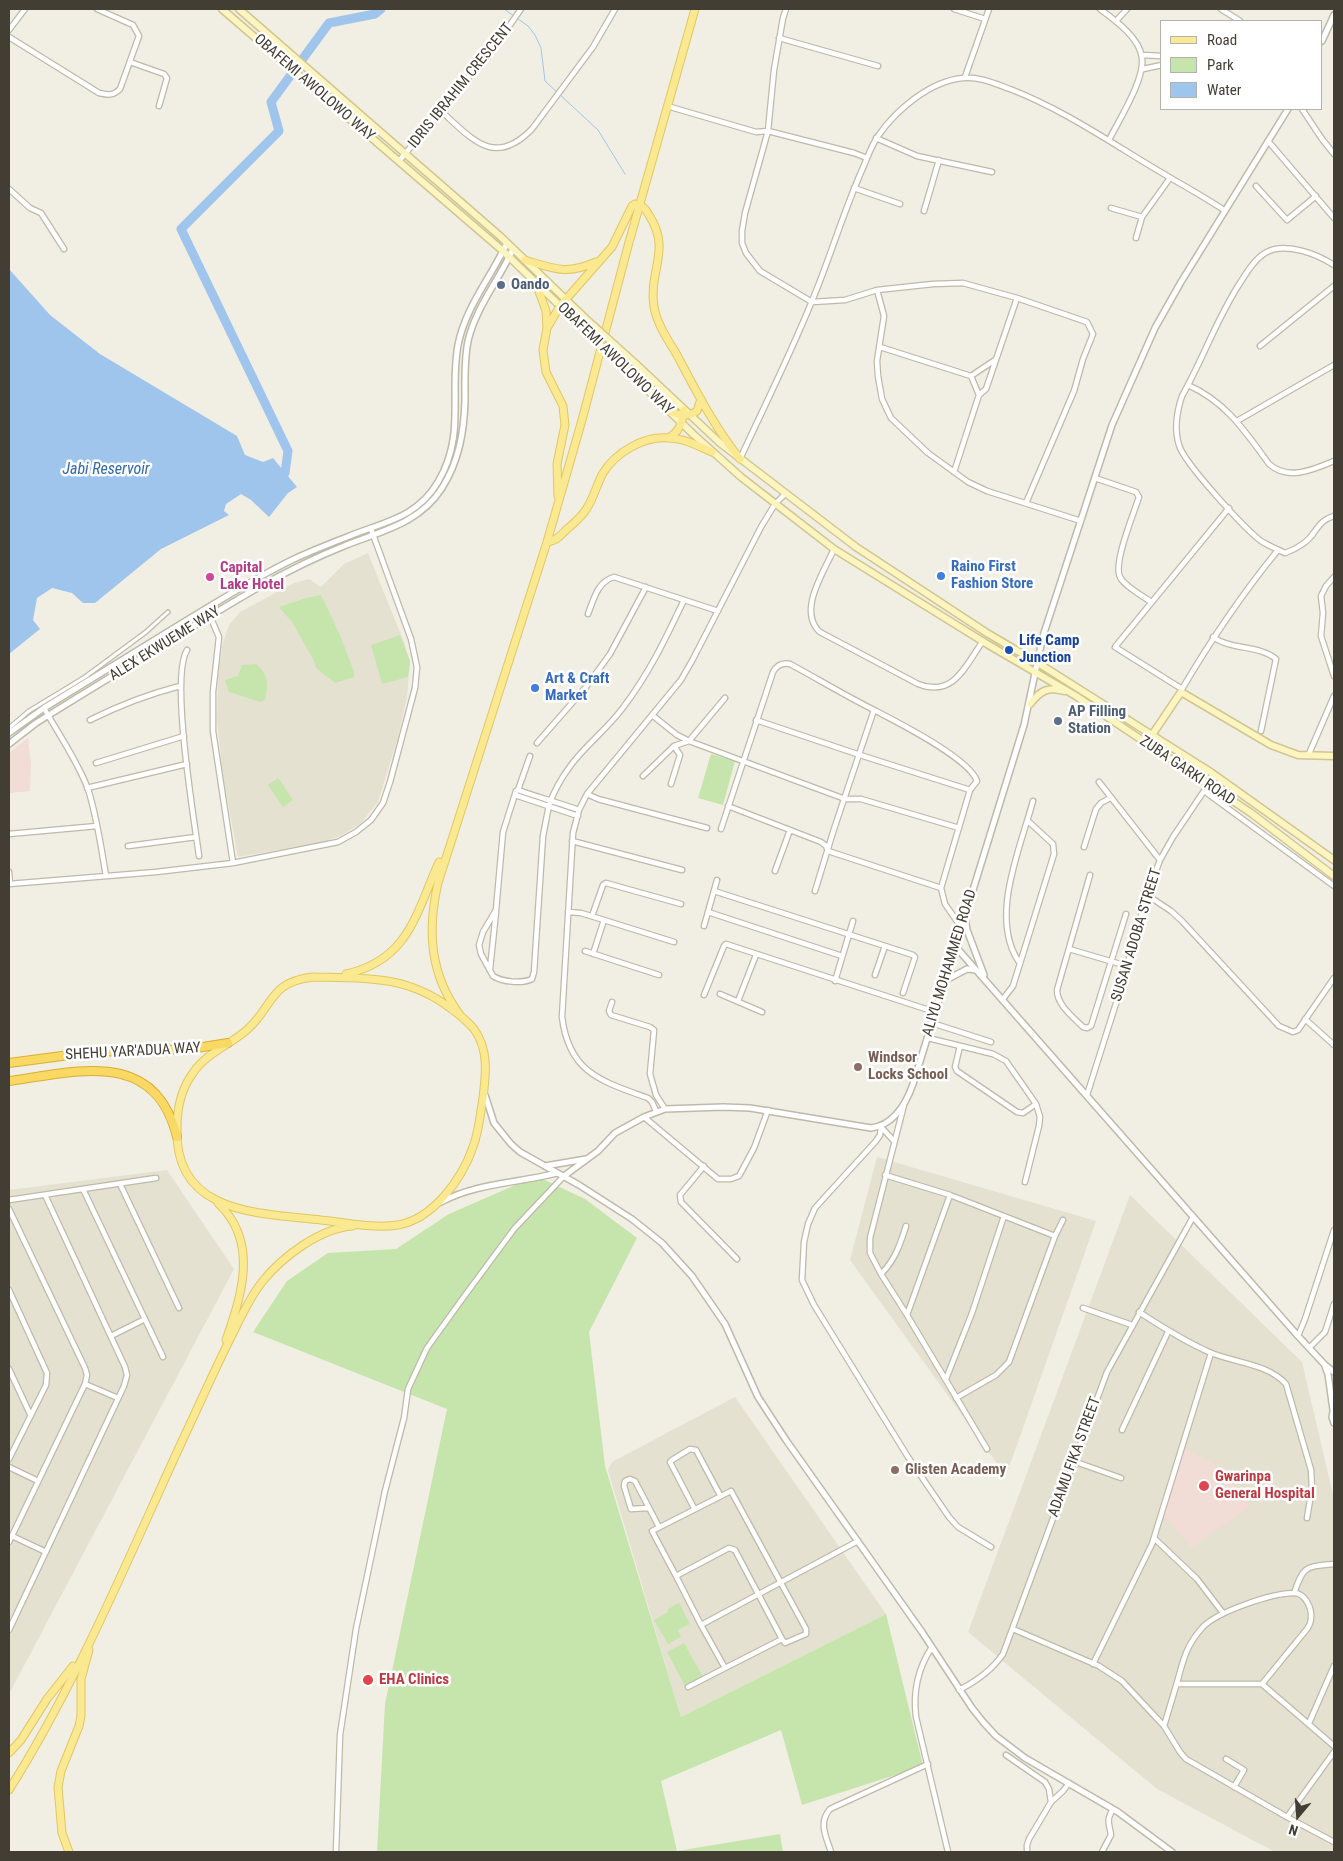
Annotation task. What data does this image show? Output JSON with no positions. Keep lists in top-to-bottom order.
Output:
{
  "streets": {
    "highway": ["SHEHU YAR'ADUA WAY"],
    "main road": ["OBAFEMI AWOLOWO WAY", "ZUBA GARKI ROAD"],
    "street": [
      "IDRIS IBRAHIM CRESCENT",
      "ALEX EKWUEME WAY",
      "SUSAN ADOBA STREET",
      "ALIYU MOHAMMED ROAD",
      "ADAMU FIKA STREET"
    ]
  },
  "crossings": [
    ["IDRIS IBRAHIM CRESCENT", "OBAFEMI AWOLOWO WAY"],
    ["OBAFEMI AWOLOWO WAY", "ALEX EKWUEME WAY"],
    ["OBAFEMI AWOLOWO WAY", "ZUBA GARKI ROAD"],
    ["OBAFEMI AWOLOWO WAY", "ALIYU MOHAMMED ROAD"],
    ["ZUBA GARKI ROAD", "SUSAN ADOBA STREET"],
    ["ZUBA GARKI ROAD", "ALIYU MOHAMMED ROAD"]
  ],
  "water": ["Jabi Reservoir"],
  "places": [
    "Oando",
    "Raino First Fashion Store",
    "Capital Lake Hotel",
    "Life Camp Junction",
    "Art & Craft Market",
    "AP Filling Station",
    "Windsor Locks School",
    "Glisten Academy",
    "Gwarinpa General Hospital",
    "EHA Clinics"
  ],
  "legend": ["Road", "Park", "Water"],
  "north": "bottom"
}
